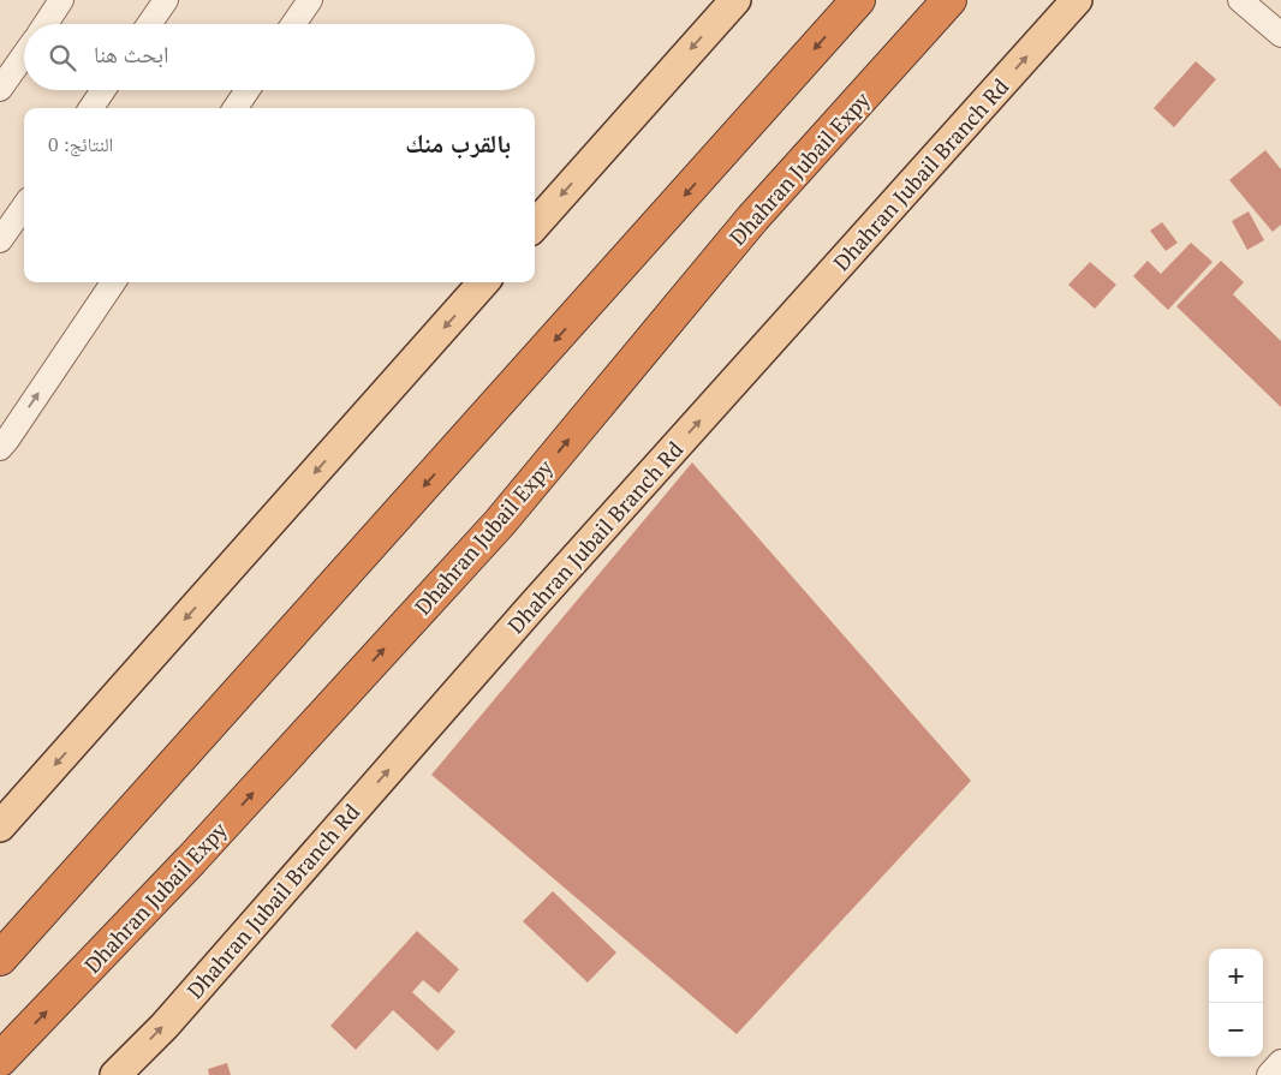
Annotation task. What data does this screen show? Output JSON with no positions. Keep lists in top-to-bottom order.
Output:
{
  "streets": {
    "highway": ["Dhahran Jubail Expy"],
    "main road": ["Dhahran Jubail Branch Rd"]
  },
  "page": {
    "search": "ابحث هنا",
    "heading": ["بالقرب منك", "النتائج: 0"],
    "map_buttons": ["+", "−"]
  }
}
